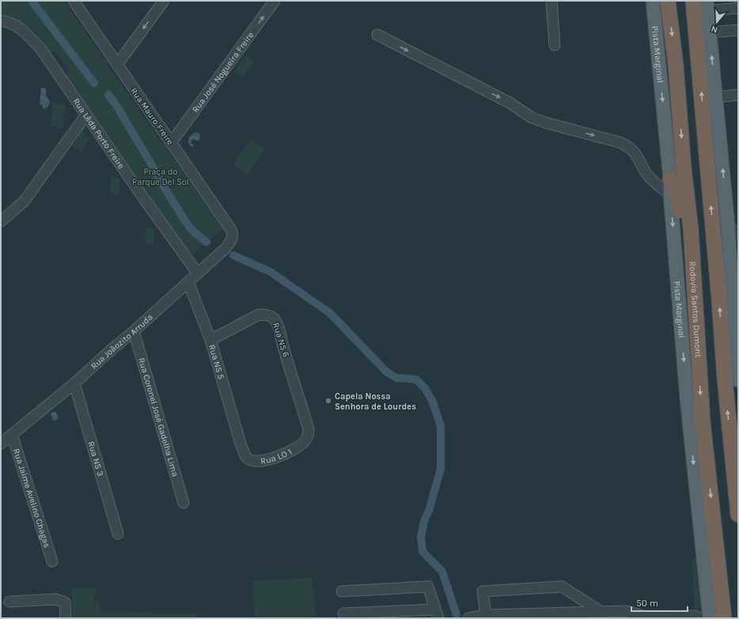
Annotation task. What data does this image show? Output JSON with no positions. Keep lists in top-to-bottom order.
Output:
{
  "streets": {
    "highway": ["Rodovia Santos Dumont"],
    "main road": ["Pista Marginal"],
    "street": [
      "Rua José Nogueira Freire",
      "Rua Mauro Freire",
      "Rua Lêda Porto Freire",
      "Rua NS 6",
      "Rua Joãozito Arruda",
      "Rua NS 5",
      "Rua Coronel José Gadelha Lima",
      "Rua LO 1",
      "Rua NS 3",
      "Rua Jaime Avelino Chagas"
    ]
  },
  "crossings": [
    ["Rua José Nogueira Freire", "Rua Mauro Freire"],
    ["Rua Mauro Freire", "Rua Joãozito Arruda"],
    ["Rua Lêda Porto Freire", "Rua Joãozito Arruda"],
    ["Rua NS 6", "Rua NS 5"],
    ["Rua NS 6", "Rua LO 1"],
    ["Rua Joãozito Arruda", "Rua NS 5"],
    ["Rua Joãozito Arruda", "Rua Coronel José Gadelha Lima"],
    ["Rua Joãozito Arruda", "Rua NS 3"],
    ["Rua Joãozito Arruda", "Rua Jaime Avelino Chagas"],
    ["Rua NS 5", "Rua LO 1"]
  ],
  "parks": ["Praça do Parque Del Sol"],
  "places": ["Capela Nossa Senhora de Lourdes"],
  "scale_bar": "50 m",
  "north": "bottom"
}
